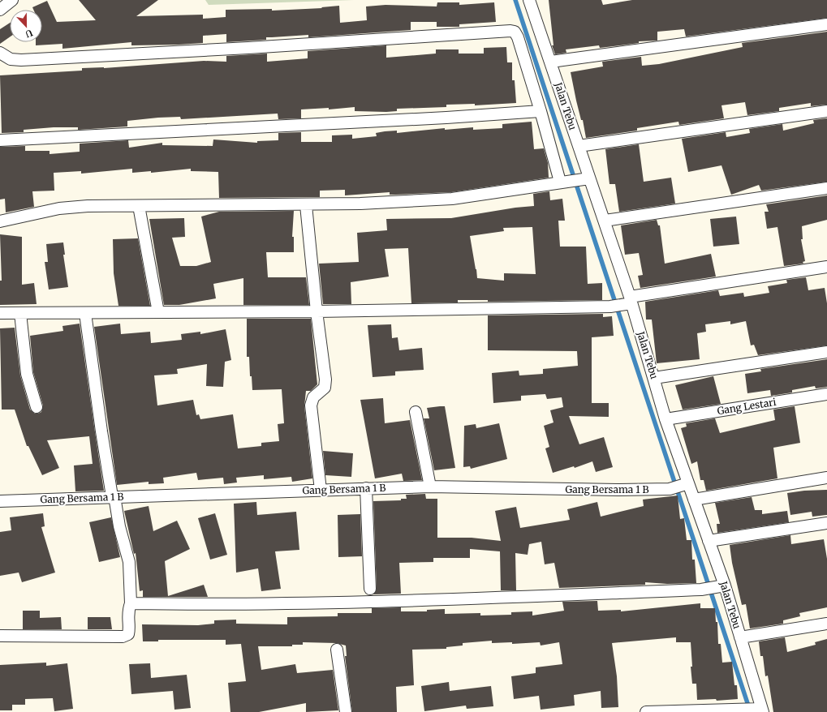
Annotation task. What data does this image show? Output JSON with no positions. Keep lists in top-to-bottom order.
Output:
{
  "streets": {
    "street": ["Jalan Tebu", "Gang Lestari", "Gang Bersama 1 B"]
  },
  "crossings": [
    ["Jalan Tebu", "Gang Lestari"],
    ["Jalan Tebu", "Gang Bersama 1 B"]
  ],
  "north": "bottom"
}
